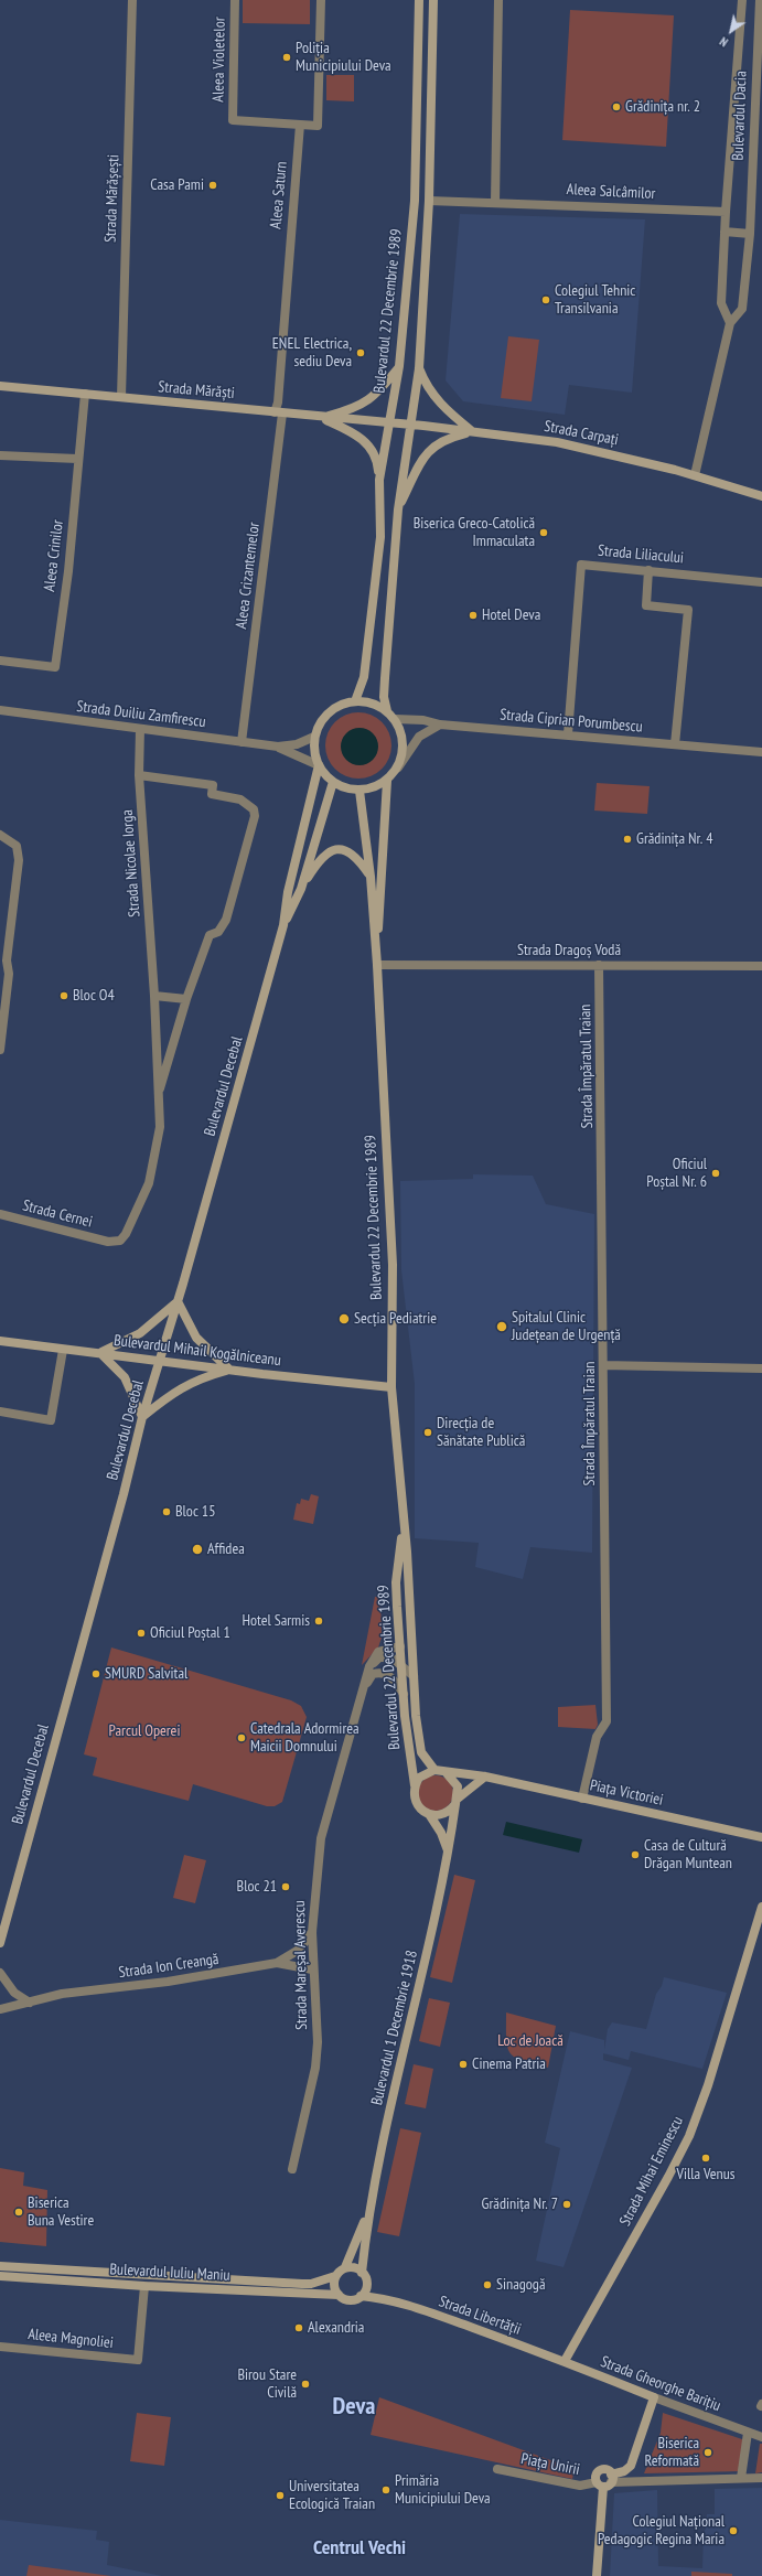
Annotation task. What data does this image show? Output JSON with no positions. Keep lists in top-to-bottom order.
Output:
{
  "streets": {
    "street": [
      "Aleea Violetelor",
      "Bulevardul Dacia",
      "Aleea Salcâmilor",
      "Aleea Saturn",
      "Strada Mărășești",
      "Bulevardul 22 Decembrie 1989",
      "Strada Mărăști",
      "Strada Carpați",
      "Strada Liliacului",
      "Aleea Crinilor",
      "Aleea Crizantemelor",
      "Strada Duiliu Zamfirescu",
      "Strada Ciprian Porumbescu",
      "Strada Nicolae Iorga",
      "Strada Dragoș Vodă",
      "Strada Împăratul Traian",
      "Bulevardul Decebal",
      "Strada Cernei",
      "Bulevardul Mihail Kogălniceanu",
      "Piața Victoriei",
      "Strada Mareșal Averescu",
      "Strada Ion Creangă",
      "Bulevardul 1 Decembrie 1918",
      "Strada Mihai Eminescu",
      "Bulevardul Iuliu Maniu",
      "Strada Libertății",
      "Aleea Magnoliei",
      "Strada Gheorghe Barițiu",
      "Piața Unirii"
    ]
  },
  "crossings": [
    ["Aleea Violetelor", "Aleea Saturn"],
    ["Bulevardul Dacia", "Aleea Salcâmilor"],
    ["Bulevardul Dacia", "Strada Carpați"],
    ["Aleea Salcâmilor", "Bulevardul 22 Decembrie 1989"],
    ["Aleea Saturn", "Strada Mărăști"],
    ["Aleea Saturn", "Aleea Crizantemelor"],
    ["Strada Mărășești", "Strada Mărăști"],
    ["Bulevardul 22 Decembrie 1989", "Strada Mărăști"],
    ["Bulevardul 22 Decembrie 1989", "Strada Carpați"],
    ["Bulevardul 22 Decembrie 1989", "Strada Ciprian Porumbescu"],
    ["Bulevardul 22 Decembrie 1989", "Strada Dragoș Vodă"],
    ["Bulevardul 22 Decembrie 1989", "Bulevardul Decebal"],
    ["Bulevardul 22 Decembrie 1989", "Bulevardul Mihail Kogălniceanu"],
    ["Bulevardul 22 Decembrie 1989", "Piața Victoriei"],
    ["Bulevardul 22 Decembrie 1989", "Strada Mareșal Averescu"],
    ["Bulevardul 22 Decembrie 1989", "Bulevardul 1 Decembrie 1918"],
    ["Strada Mărăști", "Strada Carpați"],
    ["Strada Mărăști", "Aleea Crinilor"],
    ["Strada Mărăști", "Aleea Crizantemelor"],
    ["Strada Liliacului", "Strada Ciprian Porumbescu"],
    ["Aleea Crizantemelor", "Strada Duiliu Zamfirescu"],
    ["Strada Duiliu Zamfirescu", "Strada Nicolae Iorga"],
    ["Strada Ciprian Porumbescu", "Bulevardul Decebal"],
    ["Strada Nicolae Iorga", "Strada Cernei"],
    ["Strada Dragoș Vodă", "Strada Împăratul Traian"],
    ["Strada Împăratul Traian", "Piața Victoriei"],
    ["Bulevardul Decebal", "Bulevardul Mihail Kogălniceanu"],
    ["Piața Victoriei", "Bulevardul 1 Decembrie 1918"],
    ["Strada Mareșal Averescu", "Strada Ion Creangă"],
    ["Strada Mihai Eminescu", "Strada Libertății"],
    ["Strada Mihai Eminescu", "Strada Gheorghe Barițiu"],
    ["Bulevardul Iuliu Maniu", "Strada Libertății"],
    ["Bulevardul Iuliu Maniu", "Aleea Magnoliei"],
    ["Strada Libertății", "Strada Gheorghe Barițiu"]
  ],
  "districts": ["Deva", "Centrul Vechi"],
  "parks": ["Parcul Operei", "Loc de Joacă"],
  "places": [
    "Poliția Municipiului Deva",
    "Grădinița nr. 2",
    "Casa Pami",
    "Colegiul Tehnic Transilvania",
    "ENEL Electrica, sediu Deva",
    "Biserica Greco-Catolică Immaculata",
    "Hotel Deva",
    "Grădinița Nr. 4",
    "Bloc O4",
    "Oficiul Poștal Nr. 6",
    "Secția Pediatrie",
    "Spitalul Clinic Județean de Urgență",
    "Direcția de Sănătate Publică",
    "Bloc 15",
    "Affidea",
    "Hotel Sarmis",
    "Oficiul Poștal 1",
    "SMURD Salvital",
    "Catedrala Adormirea Maicii Domnului",
    "Casa de Cultură Drăgan Muntean",
    "Bloc 21",
    "Cinema Patria",
    "Villa Venus",
    "Grădinița Nr. 7",
    "Biserica Buna Vestire",
    "Sinagogă",
    "Alexandria",
    "Birou Stare Civilă",
    "Biserica Reformată",
    "Primăria Municipiului Deva",
    "Universitatea Ecologică Traian",
    "Colegiul Național Pedagogic Regina Maria"
  ],
  "north": "bottom left"
}
